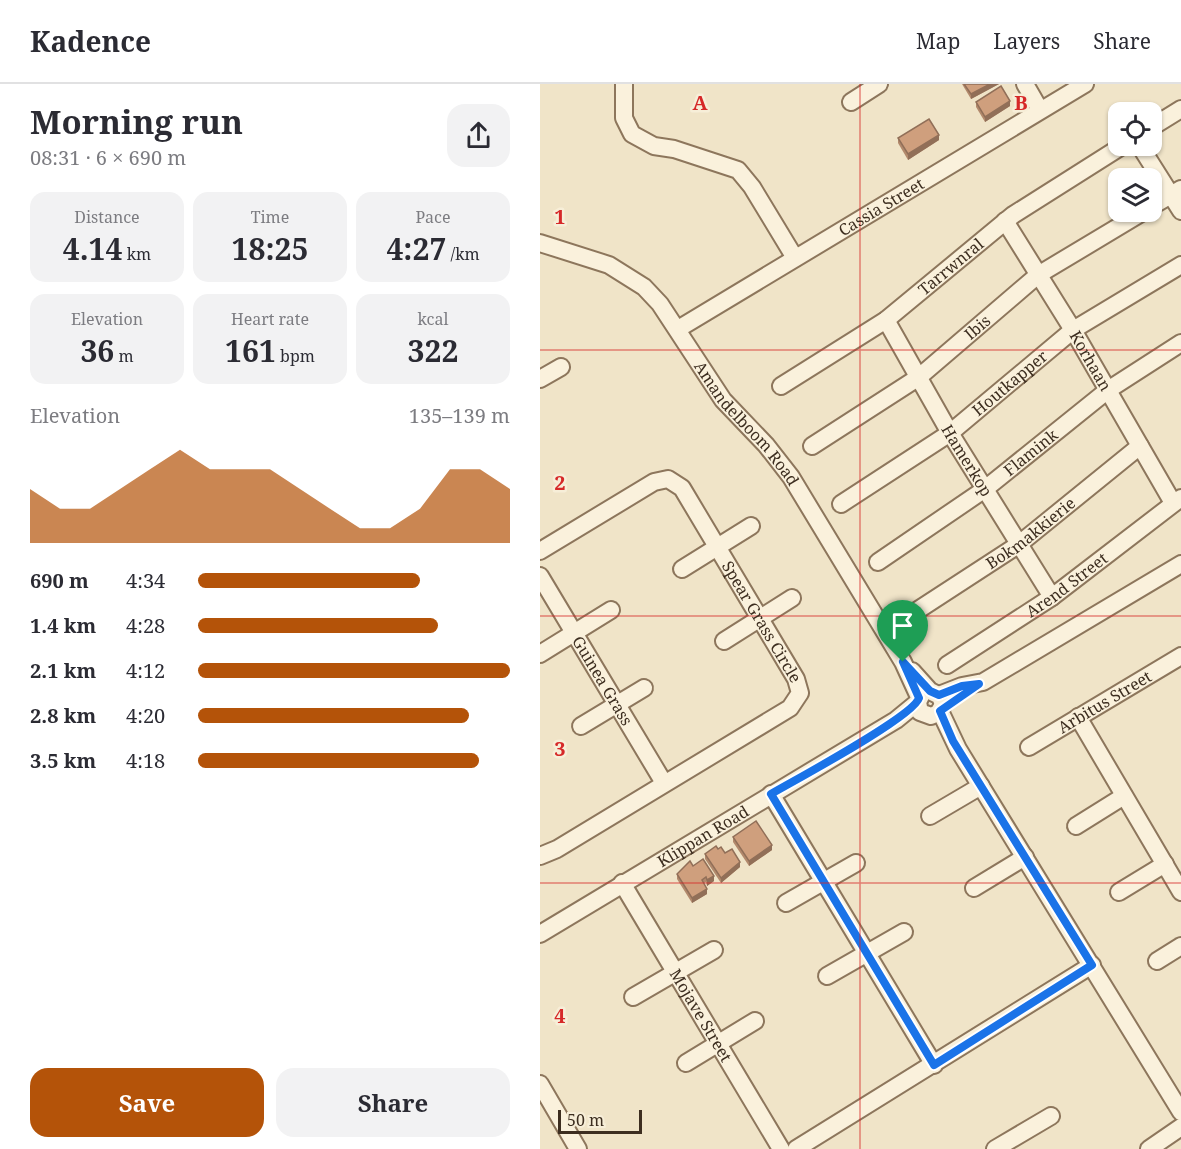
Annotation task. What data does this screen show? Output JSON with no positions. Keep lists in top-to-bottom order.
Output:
{
  "streets": {
    "street": [
      "Cassia Street",
      "Tarrwnral",
      "Ibis",
      "Korhaan",
      "Houtkapper",
      "Amandelboom Road",
      "Flamink",
      "Hamerkop",
      "Bokmakkierie",
      "Arend Street",
      "Spear Grass Circle",
      "Guinea Grass",
      "Arbitus Street",
      "Klippan Road",
      "Mojave Street"
    ]
  },
  "crossings": [
    ["Cassia Street", "Amandelboom Road"],
    ["Tarrwnral", "Korhaan"],
    ["Tarrwnral", "Hamerkop"],
    ["Ibis", "Korhaan"],
    ["Ibis", "Hamerkop"],
    ["Korhaan", "Houtkapper"],
    ["Korhaan", "Flamink"],
    ["Korhaan", "Bokmakkierie"],
    ["Korhaan", "Arend Street"],
    ["Houtkapper", "Hamerkop"],
    ["Amandelboom Road", "Klippan Road"],
    ["Flamink", "Hamerkop"],
    ["Hamerkop", "Bokmakkierie"],
    ["Hamerkop", "Arend Street"],
    ["Spear Grass Circle", "Guinea Grass"],
    ["Klippan Road", "Mojave Street"]
  ],
  "scale_bar": "50 m",
  "page": {
    "header": "Kadence",
    "nav": ["Map", "Layers", "Share"],
    "heading": ["Morning run", "08:31 · 6 × 690 m"],
    "stats": [
      ["Distance", "4.14 km"],
      ["Time", "18:25"],
      ["Pace", "4:27 /km"],
      ["Elevation", "36 m"],
      ["Heart rate", "161 bpm"],
      ["kcal", "322"]
    ],
    "chart": ["Elevation", "135–139 m"],
    "list": [
      {
        "name": "690 m",
        "note": "4:34"
      },
      {
        "name": "1.4 km",
        "note": "4:28"
      },
      {
        "name": "2.1 km",
        "note": "4:12"
      },
      {
        "name": "2.8 km",
        "note": "4:20"
      },
      {
        "name": "3.5 km",
        "note": "4:18"
      }
    ],
    "buttons": ["Save", "Share"],
    "scale": "50 m"
  },
  "grid": {
    "columns": ["A", "B"],
    "rows": [
      "1",
      "2",
      "3",
      "4"
    ]
  }
}
